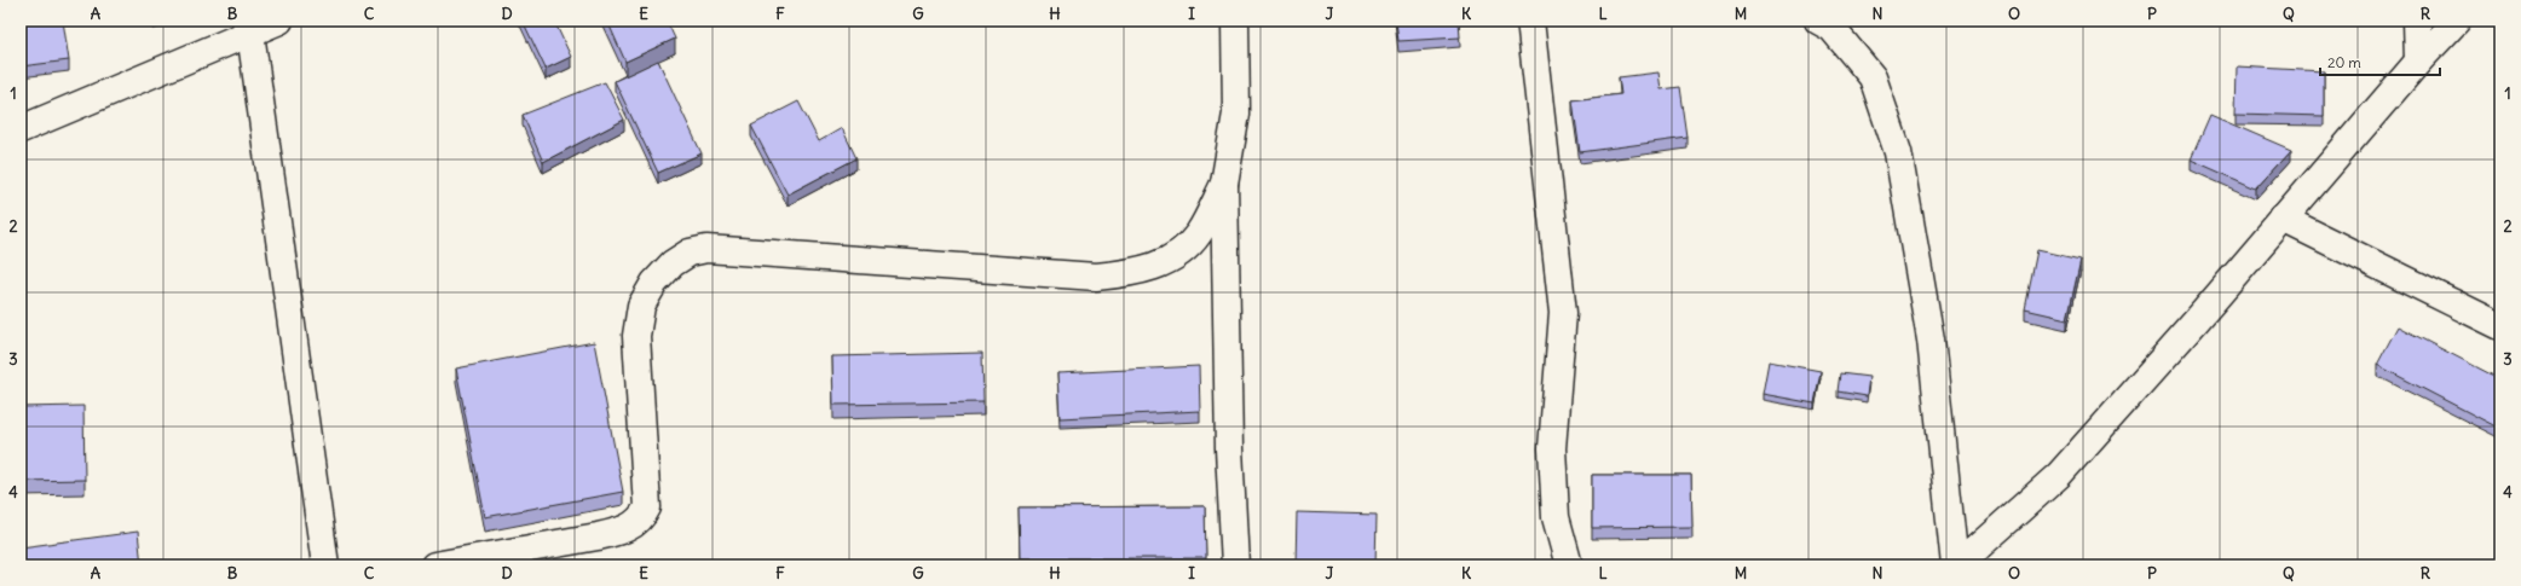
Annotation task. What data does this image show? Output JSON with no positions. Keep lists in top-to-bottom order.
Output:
{
  "scale_bar": "20 m",
  "grid": {
    "columns": [
      "A",
      "B",
      "C",
      "D",
      "E",
      "F",
      "G",
      "H",
      "I",
      "J",
      "K",
      "L",
      "M",
      "N",
      "O",
      "P",
      "Q",
      "R"
    ],
    "rows": [
      "1",
      "2",
      "3",
      "4"
    ]
  }
}
